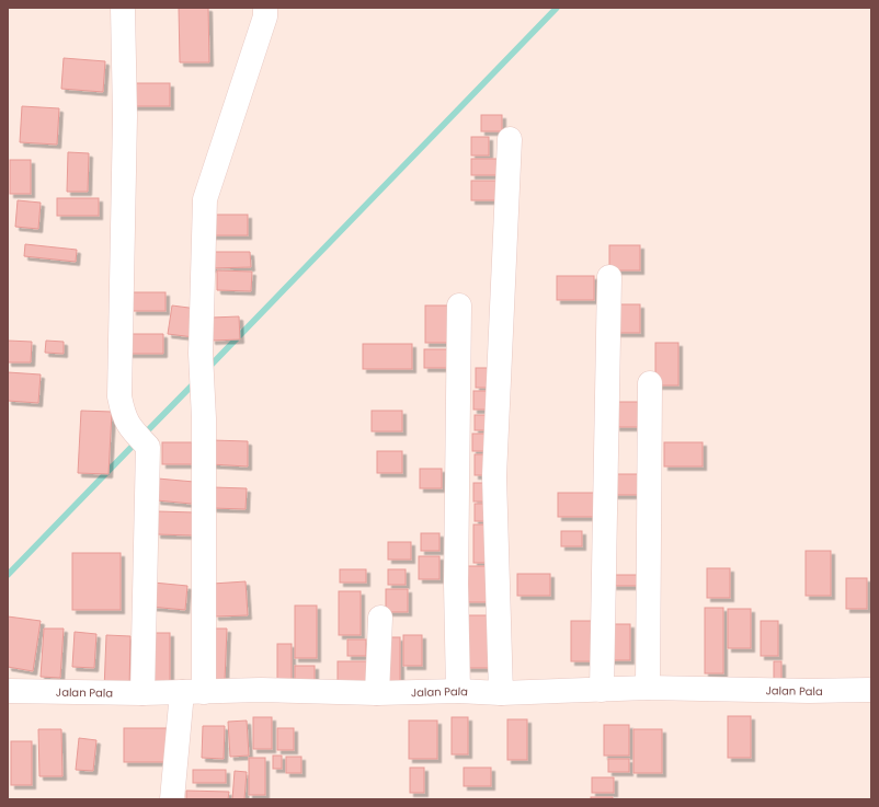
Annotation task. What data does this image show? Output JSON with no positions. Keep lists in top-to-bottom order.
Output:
{
  "streets": {
    "street": ["Jalan Pala"]
  }
}
